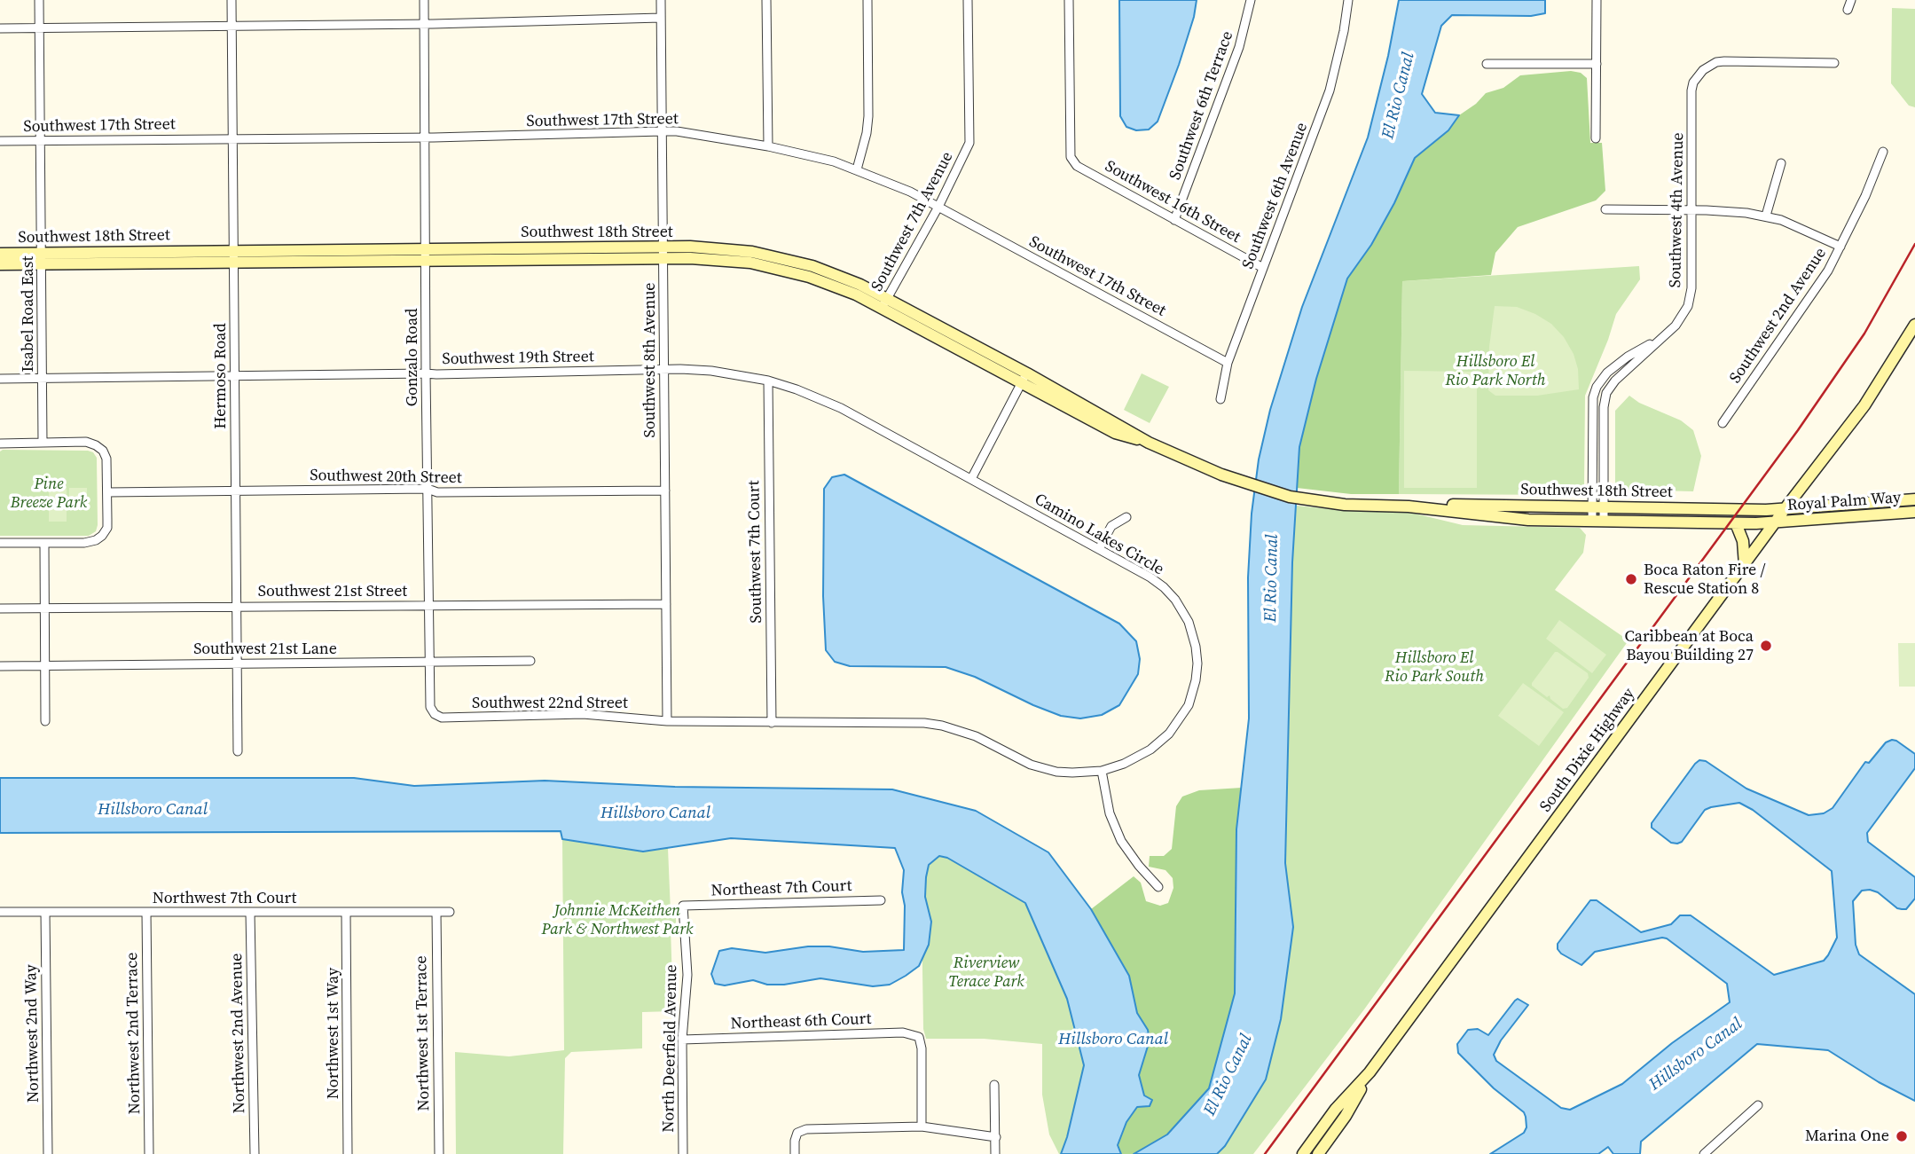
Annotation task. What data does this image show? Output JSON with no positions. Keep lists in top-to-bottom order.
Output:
{
  "streets": {
    "main road": ["Southwest 18th Street", "Royal Palm Way", "South Dixie Highway"],
    "street": [
      "Southwest 6th Terrace",
      "Southwest 17th Street",
      "Southwest 6th Avenue",
      "Southwest 16th Street",
      "Southwest 4th Avenue",
      "Southwest 7th Avenue",
      "Isabel Road East",
      "Southwest 2nd Avenue",
      "Gonzalo Road",
      "Southwest 19th Street",
      "Southwest 8th Avenue",
      "Hermoso Road",
      "Southwest 20th Street",
      "Camino Lakes Circle",
      "Southwest 7th Court",
      "Southwest 21st Street",
      "Southwest 21st Lane",
      "Southwest 22nd Street",
      "Northeast 7th Court",
      "Northwest 7th Court",
      "Northeast 6th Court",
      "Northwest 2nd Way",
      "Northwest 2nd Terrace",
      "Northwest 2nd Avenue",
      "Northwest 1st Way",
      "Northwest 1st Terrace",
      "North Deerfield Avenue"
    ]
  },
  "crossings": [
    ["Southwest 6th Terrace", "Southwest 16th Street"],
    ["Southwest 17th Street", "Southwest 6th Avenue"],
    ["Southwest 17th Street", "Southwest 7th Avenue"],
    ["Southwest 17th Street", "Isabel Road East"],
    ["Southwest 17th Street", "Gonzalo Road"],
    ["Southwest 17th Street", "Southwest 8th Avenue"],
    ["Southwest 17th Street", "Hermoso Road"],
    ["Southwest 6th Avenue", "Southwest 16th Street"],
    ["Southwest 4th Avenue", "Southwest 18th Street"],
    ["Southwest 7th Avenue", "Southwest 18th Street"],
    ["Southwest 18th Street", "Isabel Road East"],
    ["Southwest 18th Street", "Gonzalo Road"],
    ["Southwest 18th Street", "Southwest 8th Avenue"],
    ["Southwest 18th Street", "Hermoso Road"],
    ["Southwest 18th Street", "Royal Palm Way"],
    ["Southwest 18th Street", "South Dixie Highway"],
    ["Isabel Road East", "Southwest 19th Street"],
    ["Gonzalo Road", "Southwest 19th Street"],
    ["Gonzalo Road", "Southwest 20th Street"],
    ["Gonzalo Road", "Southwest 21st Street"],
    ["Gonzalo Road", "Southwest 21st Lane"],
    ["Gonzalo Road", "Southwest 22nd Street"],
    ["Southwest 19th Street", "Southwest 8th Avenue"],
    ["Southwest 19th Street", "Hermoso Road"],
    ["Southwest 19th Street", "Camino Lakes Circle"],
    ["Southwest 8th Avenue", "Southwest 20th Street"],
    ["Southwest 8th Avenue", "Camino Lakes Circle"],
    ["Southwest 8th Avenue", "Southwest 21st Street"],
    ["Southwest 8th Avenue", "Southwest 22nd Street"],
    ["Hermoso Road", "Southwest 20th Street"],
    ["Hermoso Road", "Southwest 21st Street"],
    ["Hermoso Road", "Southwest 21st Lane"],
    ["Royal Palm Way", "South Dixie Highway"],
    ["Camino Lakes Circle", "Southwest 7th Court"],
    ["Camino Lakes Circle", "Southwest 22nd Street"],
    ["Northeast 7th Court", "North Deerfield Avenue"],
    ["Northwest 7th Court", "Northwest 2nd Way"],
    ["Northwest 7th Court", "Northwest 2nd Terrace"],
    ["Northwest 7th Court", "Northwest 2nd Avenue"],
    ["Northwest 7th Court", "Northwest 1st Way"],
    ["Northwest 7th Court", "Northwest 1st Terrace"],
    ["Northeast 6th Court", "North Deerfield Avenue"]
  ],
  "water": ["El Rio Canal", "Hillsboro Canal"],
  "parks": [
    "Hillsboro El Rio Park North",
    "Pine Breeze Park",
    "Hillsboro El Rio Park South",
    "Johnnie McKeithen Park & Northwest Park",
    "Riverview Terace Park"
  ],
  "places": ["Boca Raton Fire / Rescue Station 8", "Caribbean at Boca Bayou Building 27", "Marina One"]
}
